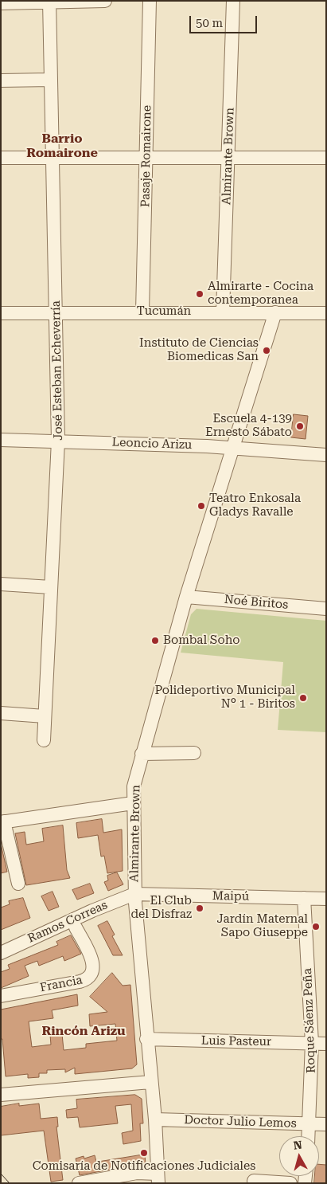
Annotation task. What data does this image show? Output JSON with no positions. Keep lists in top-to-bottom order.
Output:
{
  "streets": {
    "street": [
      "Pasaje Romairone",
      "Almirante Brown",
      "Tucumán",
      "José Esteban Echeverría",
      "Leoncio Arizu",
      "Noé Biritos",
      "Maipú",
      "Ramos Correas",
      "Francia",
      "Roque Sáenz Peña",
      "Luis Pasteur",
      "Doctor Julio Lemos"
    ]
  },
  "crossings": [
    ["Pasaje Romairone", "Tucumán"],
    ["Almirante Brown", "Tucumán"],
    ["Almirante Brown", "Leoncio Arizu"],
    ["Almirante Brown", "Noé Biritos"],
    ["Almirante Brown", "Maipú"],
    ["Almirante Brown", "Ramos Correas"],
    ["Almirante Brown", "Luis Pasteur"],
    ["Almirante Brown", "Doctor Julio Lemos"],
    ["Tucumán", "José Esteban Echeverría"],
    ["José Esteban Echeverría", "Leoncio Arizu"],
    ["Maipú", "Ramos Correas"],
    ["Maipú", "Roque Sáenz Peña"],
    ["Ramos Correas", "Francia"],
    ["Roque Sáenz Peña", "Luis Pasteur"],
    ["Roque Sáenz Peña", "Doctor Julio Lemos"]
  ],
  "districts": ["Barrio Romairone", "Rincón Arizu"],
  "places": [
    "Almirarte - Cocina contemporanea",
    "Instituto de Ciencias Biomedicas San",
    "Escuela 4-139 Ernesto Sábato",
    "Teatro Enkosala Gladys Ravalle",
    "Bombal Soho",
    "Polideportivo Municipal N° 1 - Biritos",
    "El Club del Disfraz",
    "Jardín Maternal Sapo Giuseppe",
    "Comisaría de Notificaciones Judiciales"
  ],
  "scale_bar": "50 m",
  "north": "top"
}
